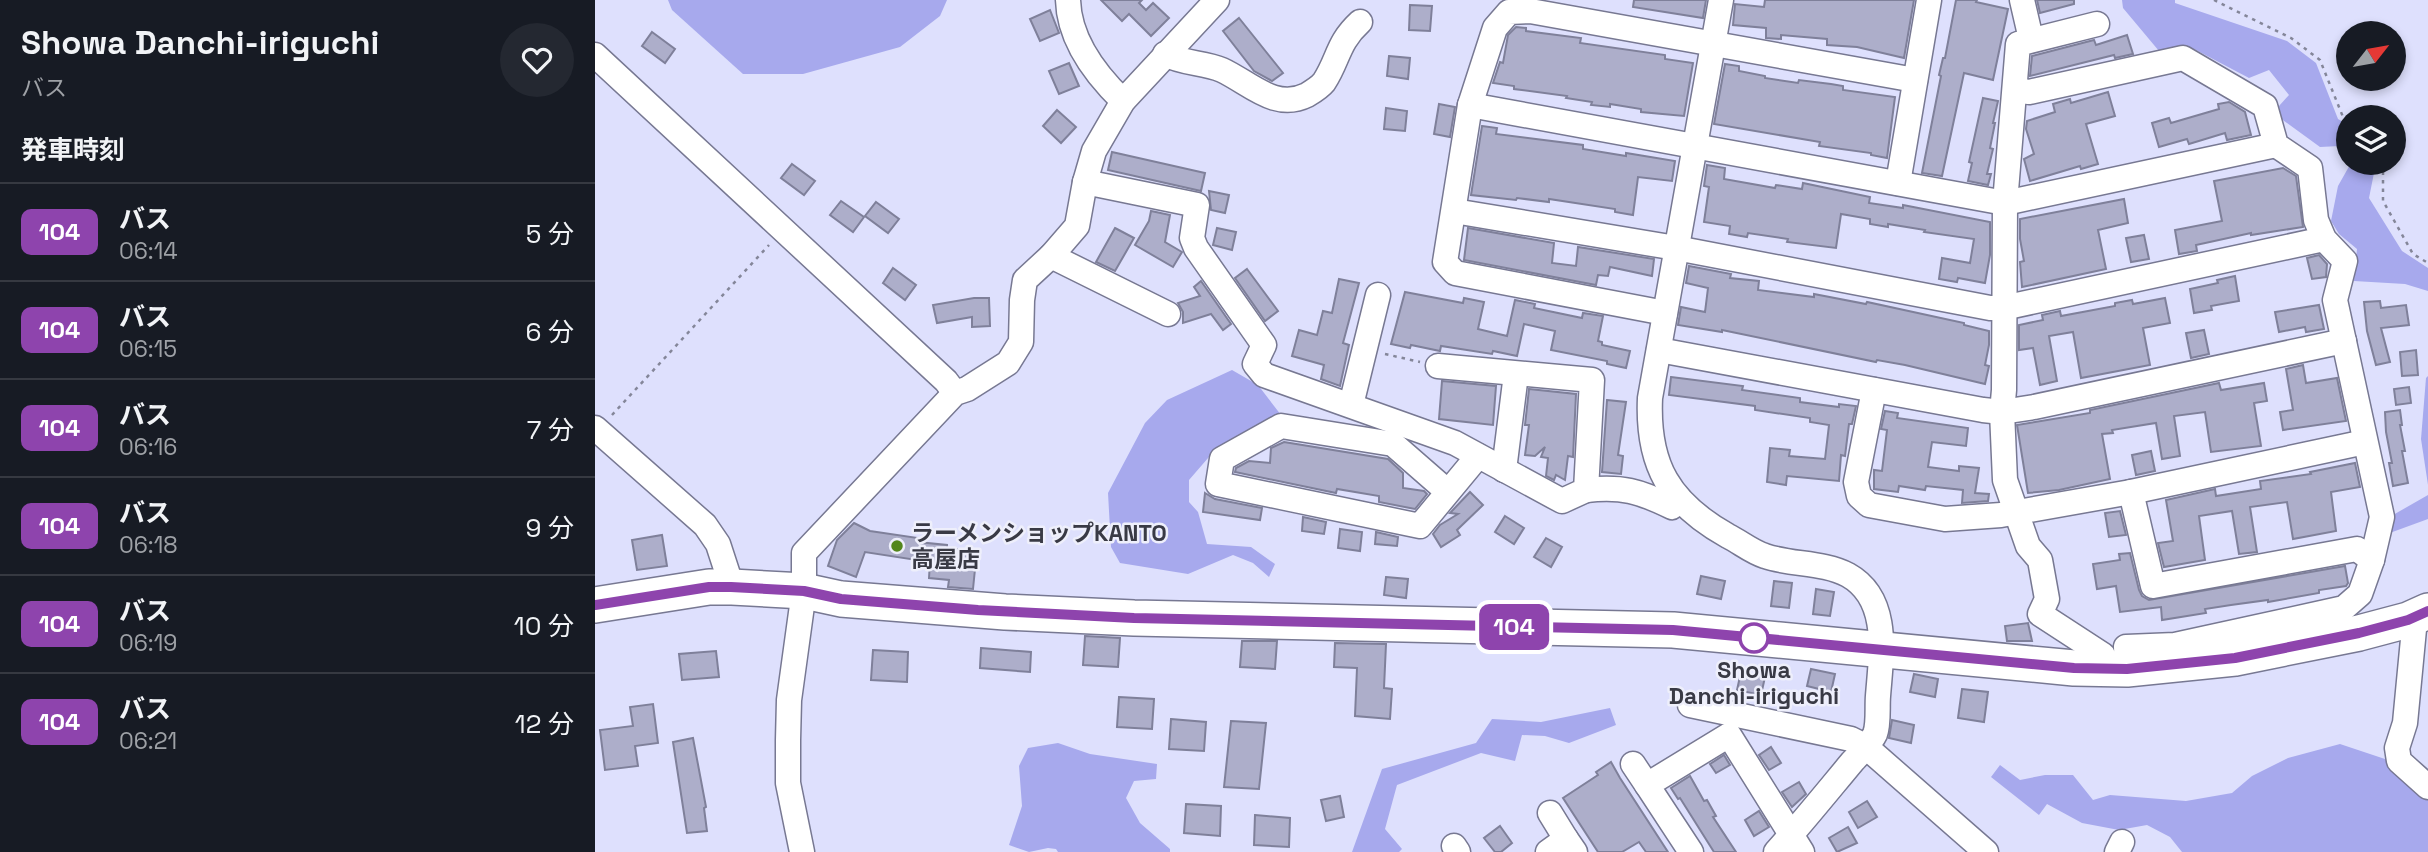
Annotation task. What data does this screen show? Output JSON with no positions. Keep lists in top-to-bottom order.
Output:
{
  "places": ["ラーメンショップKANTO 高屋店", "Showa Danchi-iriguchi"],
  "lines": ["bus line 104"],
  "north": "top right",
  "page": {
    "heading": [
      ["Showa Danchi-iriguchi", "バス"],
      "発車時刻"
    ],
    "on_map": "104",
    "list": [
      {
        "mark": "104",
        "name": "バス",
        "note": "06:14",
        "value": "5 分"
      },
      {
        "mark": "104",
        "name": "バス",
        "note": "06:15",
        "value": "6 分"
      },
      {
        "mark": "104",
        "name": "バス",
        "note": "06:16",
        "value": "7 分"
      },
      {
        "mark": "104",
        "name": "バス",
        "note": "06:18",
        "value": "9 分"
      },
      {
        "mark": "104",
        "name": "バス",
        "note": "06:19",
        "value": "10 分"
      },
      {
        "mark": "104",
        "name": "バス",
        "note": "06:21",
        "value": "12 分"
      }
    ]
  }
}
